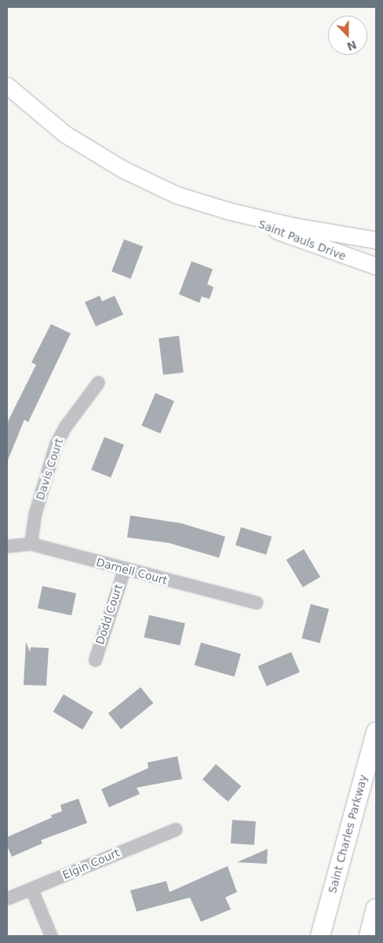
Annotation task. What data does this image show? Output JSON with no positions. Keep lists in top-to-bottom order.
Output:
{
  "streets": {
    "main road": ["Saint Charles Parkway"],
    "street": [
      "Saint Pauls Drive",
      "Davis Court",
      "Darnell Court",
      "Dodd Court",
      "Elgin Court"
    ]
  },
  "crossings": [
    ["Davis Court", "Darnell Court"],
    ["Darnell Court", "Dodd Court"]
  ],
  "north": "bottom"
}
